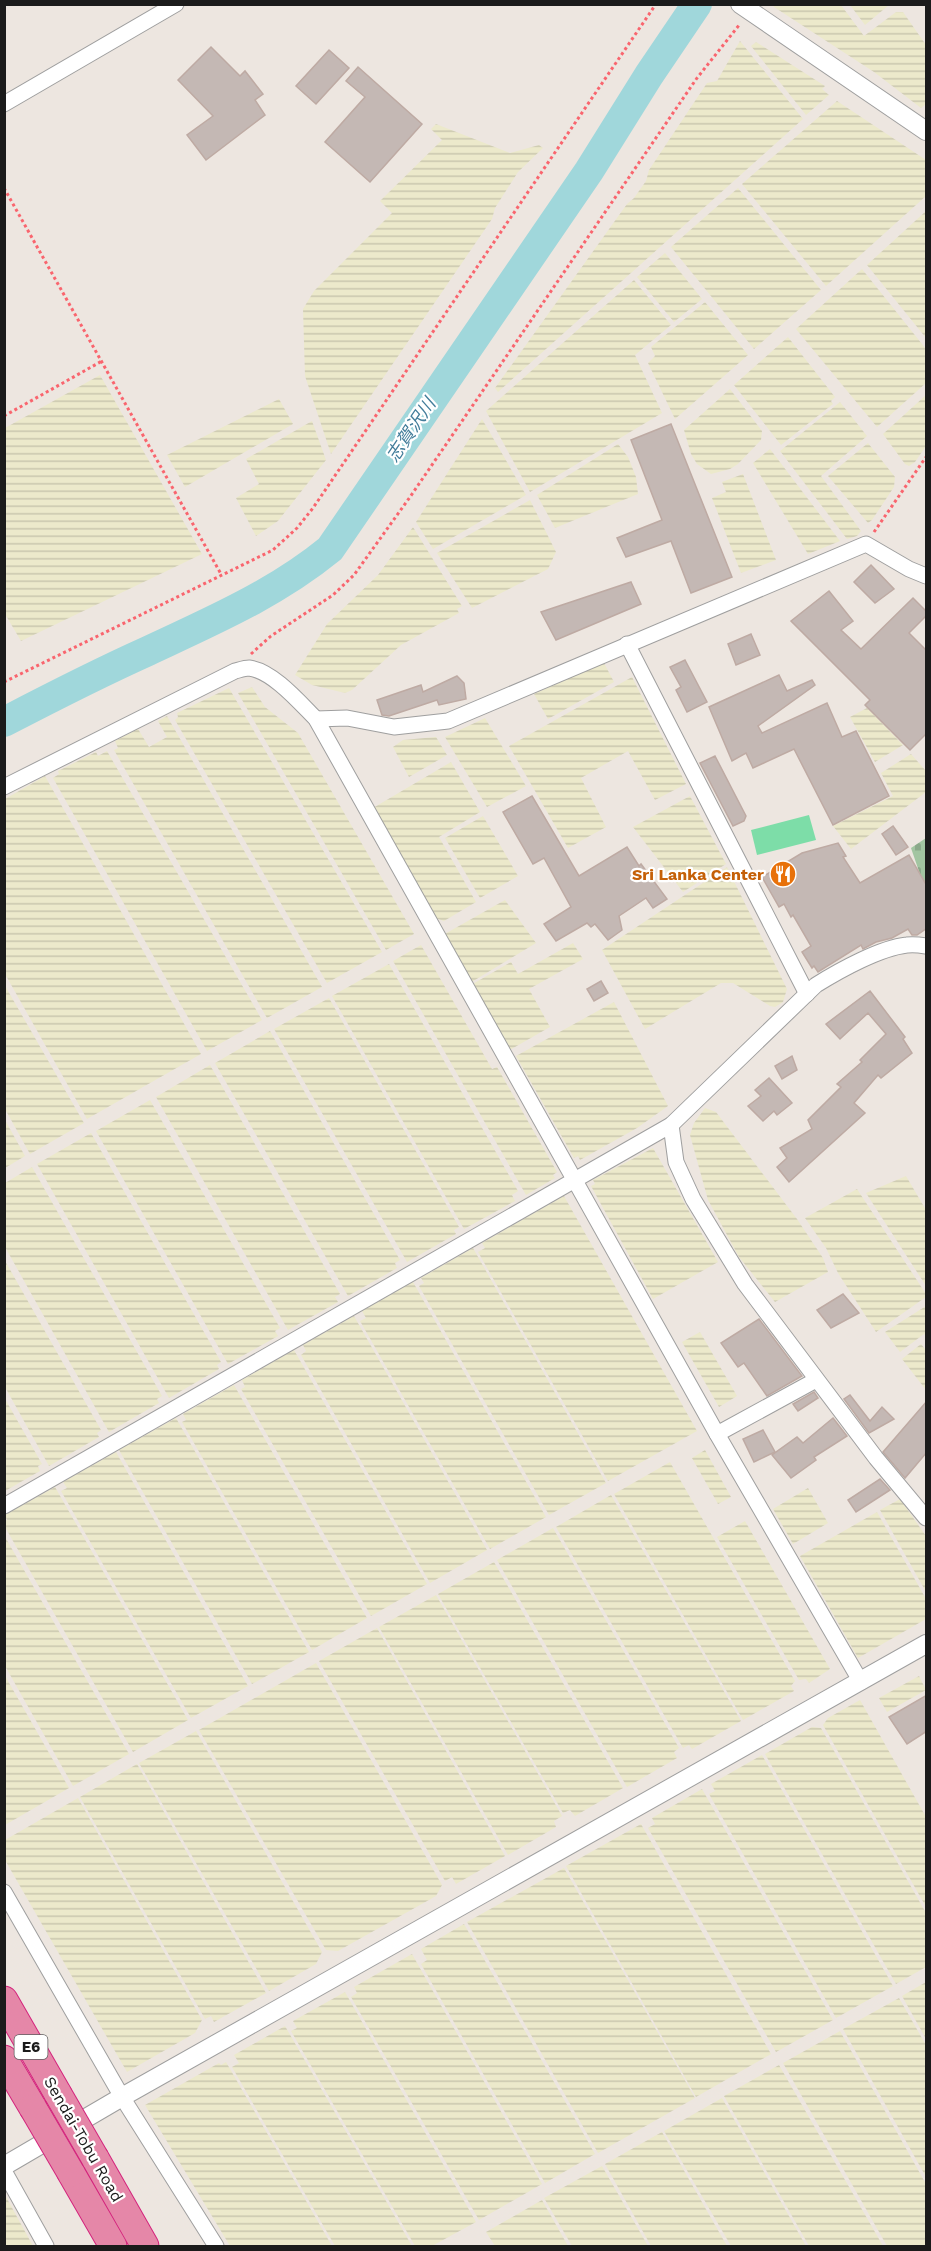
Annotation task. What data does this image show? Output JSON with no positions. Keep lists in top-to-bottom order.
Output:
{
  "streets": {
    "highway": ["E6", "Sendai-Tobu Road"]
  },
  "water": ["志賀沢川"],
  "places": {
    "restaurant": ["Sri Lanka Center"]
  }
}
